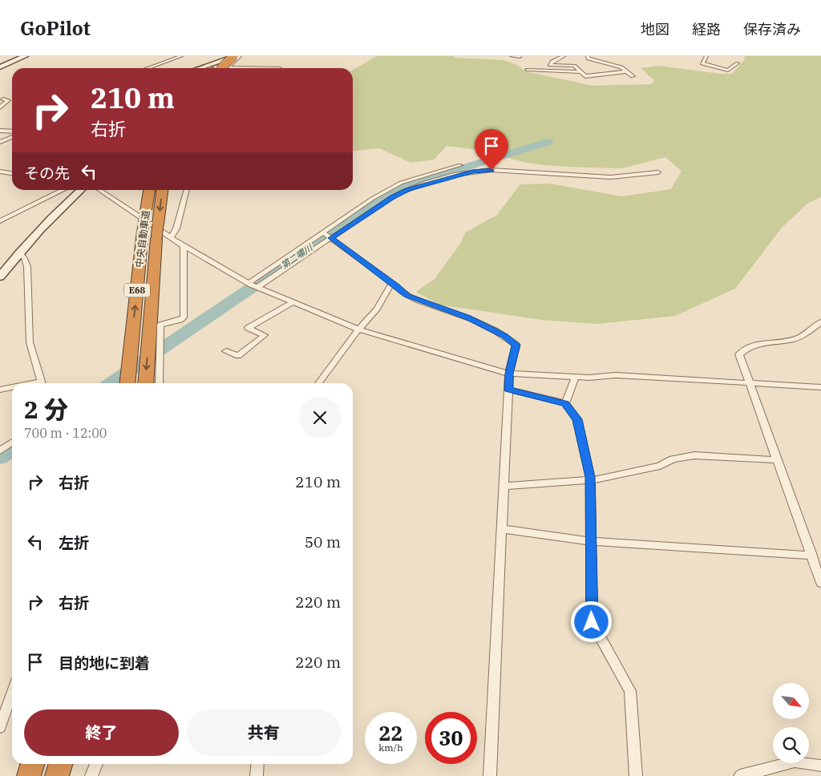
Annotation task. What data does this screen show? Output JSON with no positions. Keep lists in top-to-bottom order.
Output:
{
  "streets": {
    "highway": ["中央自動車道", "E68"]
  },
  "water": ["第二嘯川"],
  "north": "bottom right",
  "page": {
    "header": "GoPilot",
    "nav": ["地図", "経路", "保存済み"],
    "turn": ["210 m", "右折"],
    "then": "その先",
    "heading": ["2 分", "700 m · 12:00"],
    "list": [
      {
        "name": "右折",
        "value": "210 m"
      },
      {
        "name": "左折",
        "value": "50 m"
      },
      {
        "name": "右折",
        "value": "220 m"
      },
      {
        "name": "目的地に到着",
        "value": "220 m"
      }
    ],
    "buttons": ["終了", "共有"],
    "speed": "22 km/h",
    "limit": "30"
  }
}
